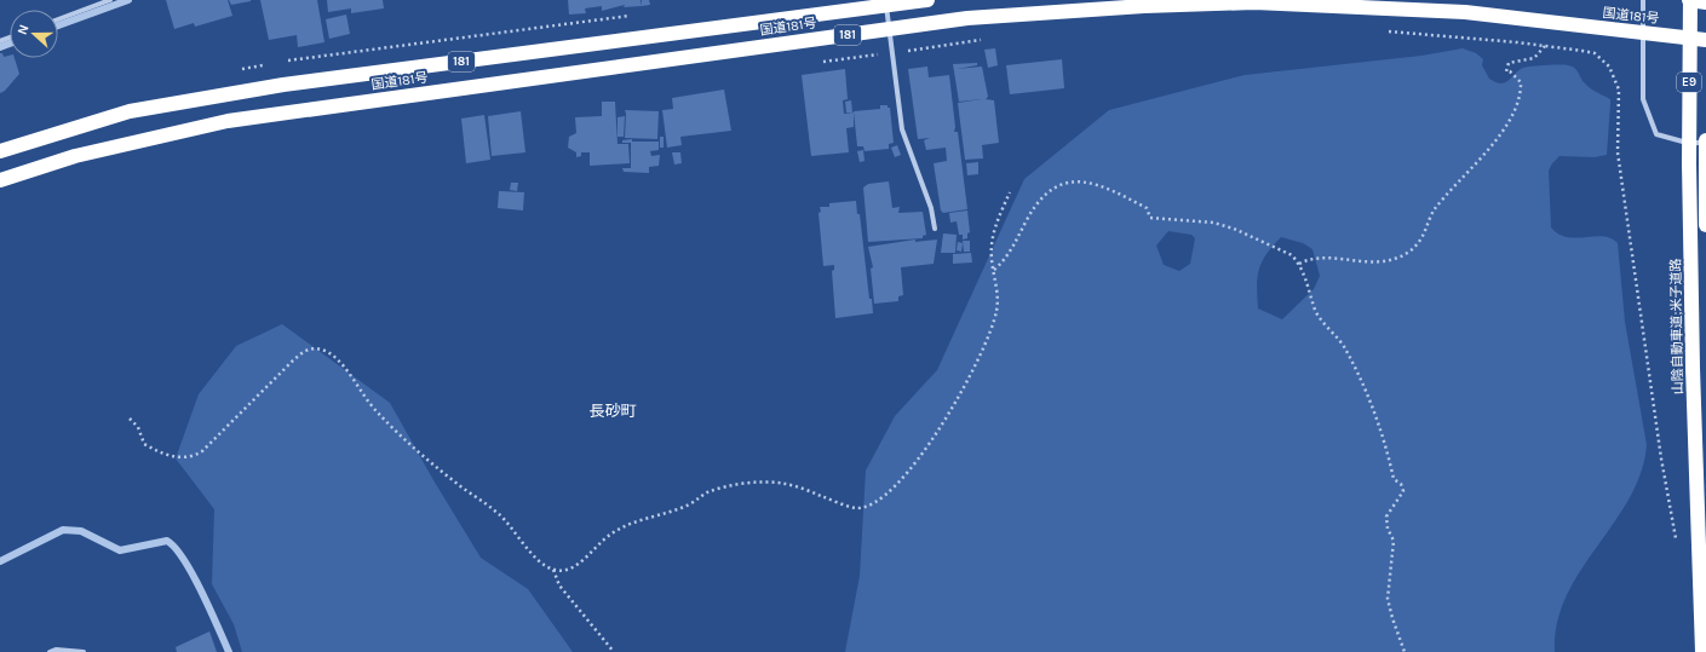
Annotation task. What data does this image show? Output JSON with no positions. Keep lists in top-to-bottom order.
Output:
{
  "streets": {
    "highway": [
      "国道181号",
      "181",
      "E9",
      "山陰自動車道;米子道路"
    ]
  },
  "districts": ["長砂町"],
  "north": "left"
}
